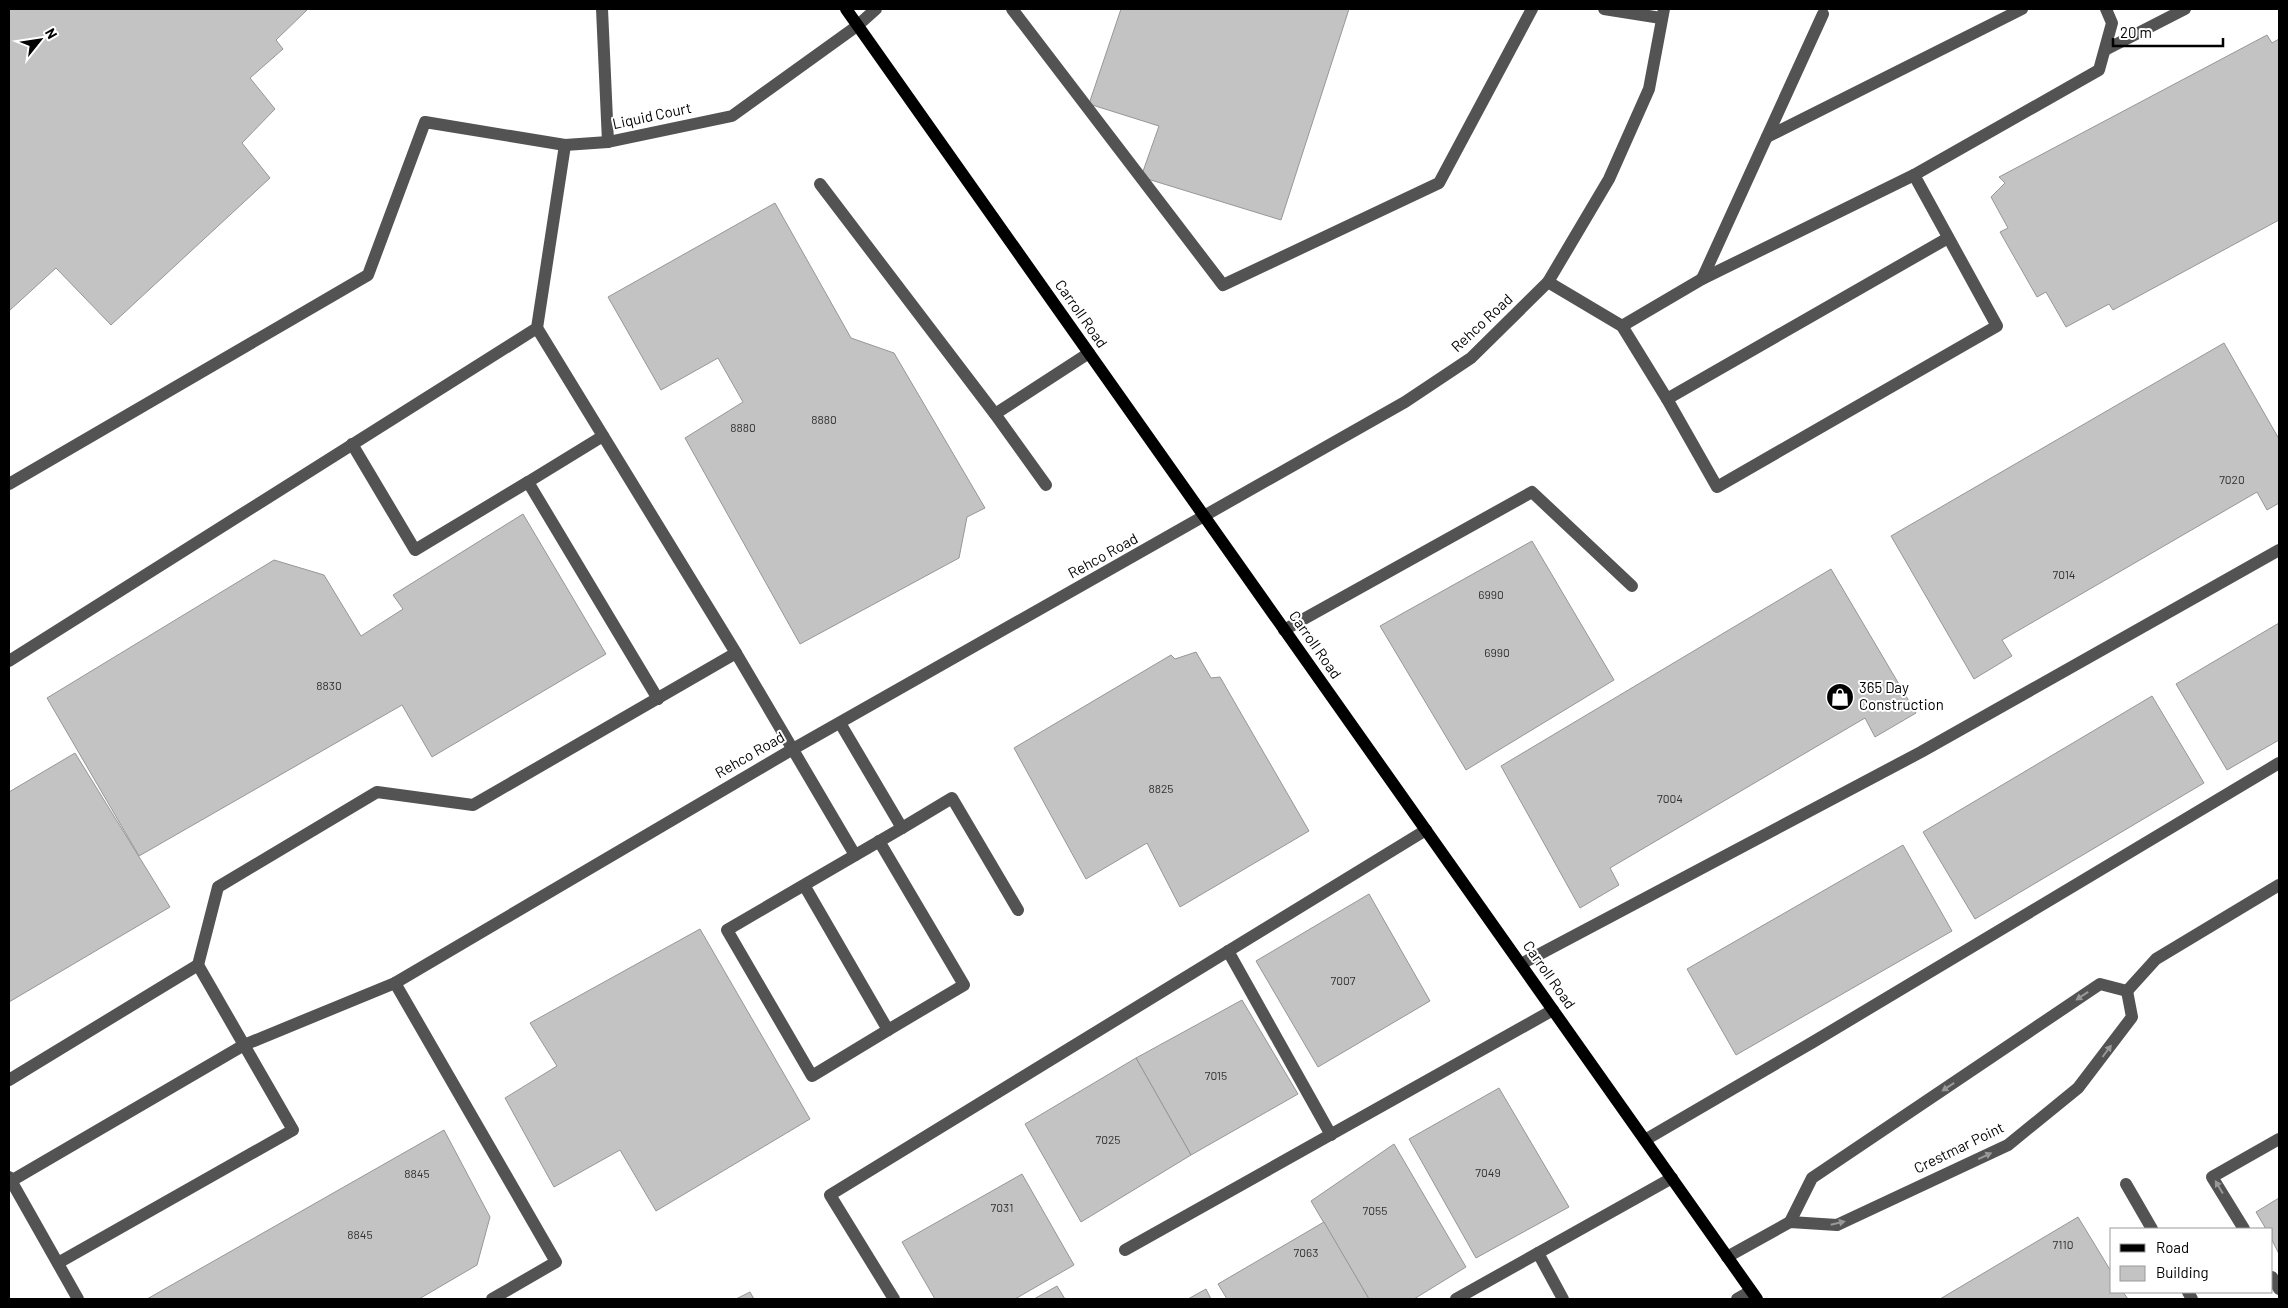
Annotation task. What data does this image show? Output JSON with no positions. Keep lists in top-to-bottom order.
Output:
{
  "streets": {
    "main road": ["Carroll Road"],
    "street": ["Liquid Court", "Rehco Road", "Crestmar Point"]
  },
  "crossings": [
    ["Liquid Court", "Carroll Road"],
    ["Carroll Road", "Rehco Road"]
  ],
  "places": {
    "shop": ["365 Day Construction"]
  },
  "house_numbers": [
    "8880",
    "8880",
    "7020",
    "7014",
    "6990",
    "6990",
    "8830",
    "8825",
    "7004",
    "7007",
    "7015",
    "7025",
    "7049",
    "8845",
    "7031",
    "7055",
    "8845",
    "7110",
    "7063"
  ],
  "legend": ["Road", "Building"],
  "scale_bar": "20 m",
  "north": "top right"
}
